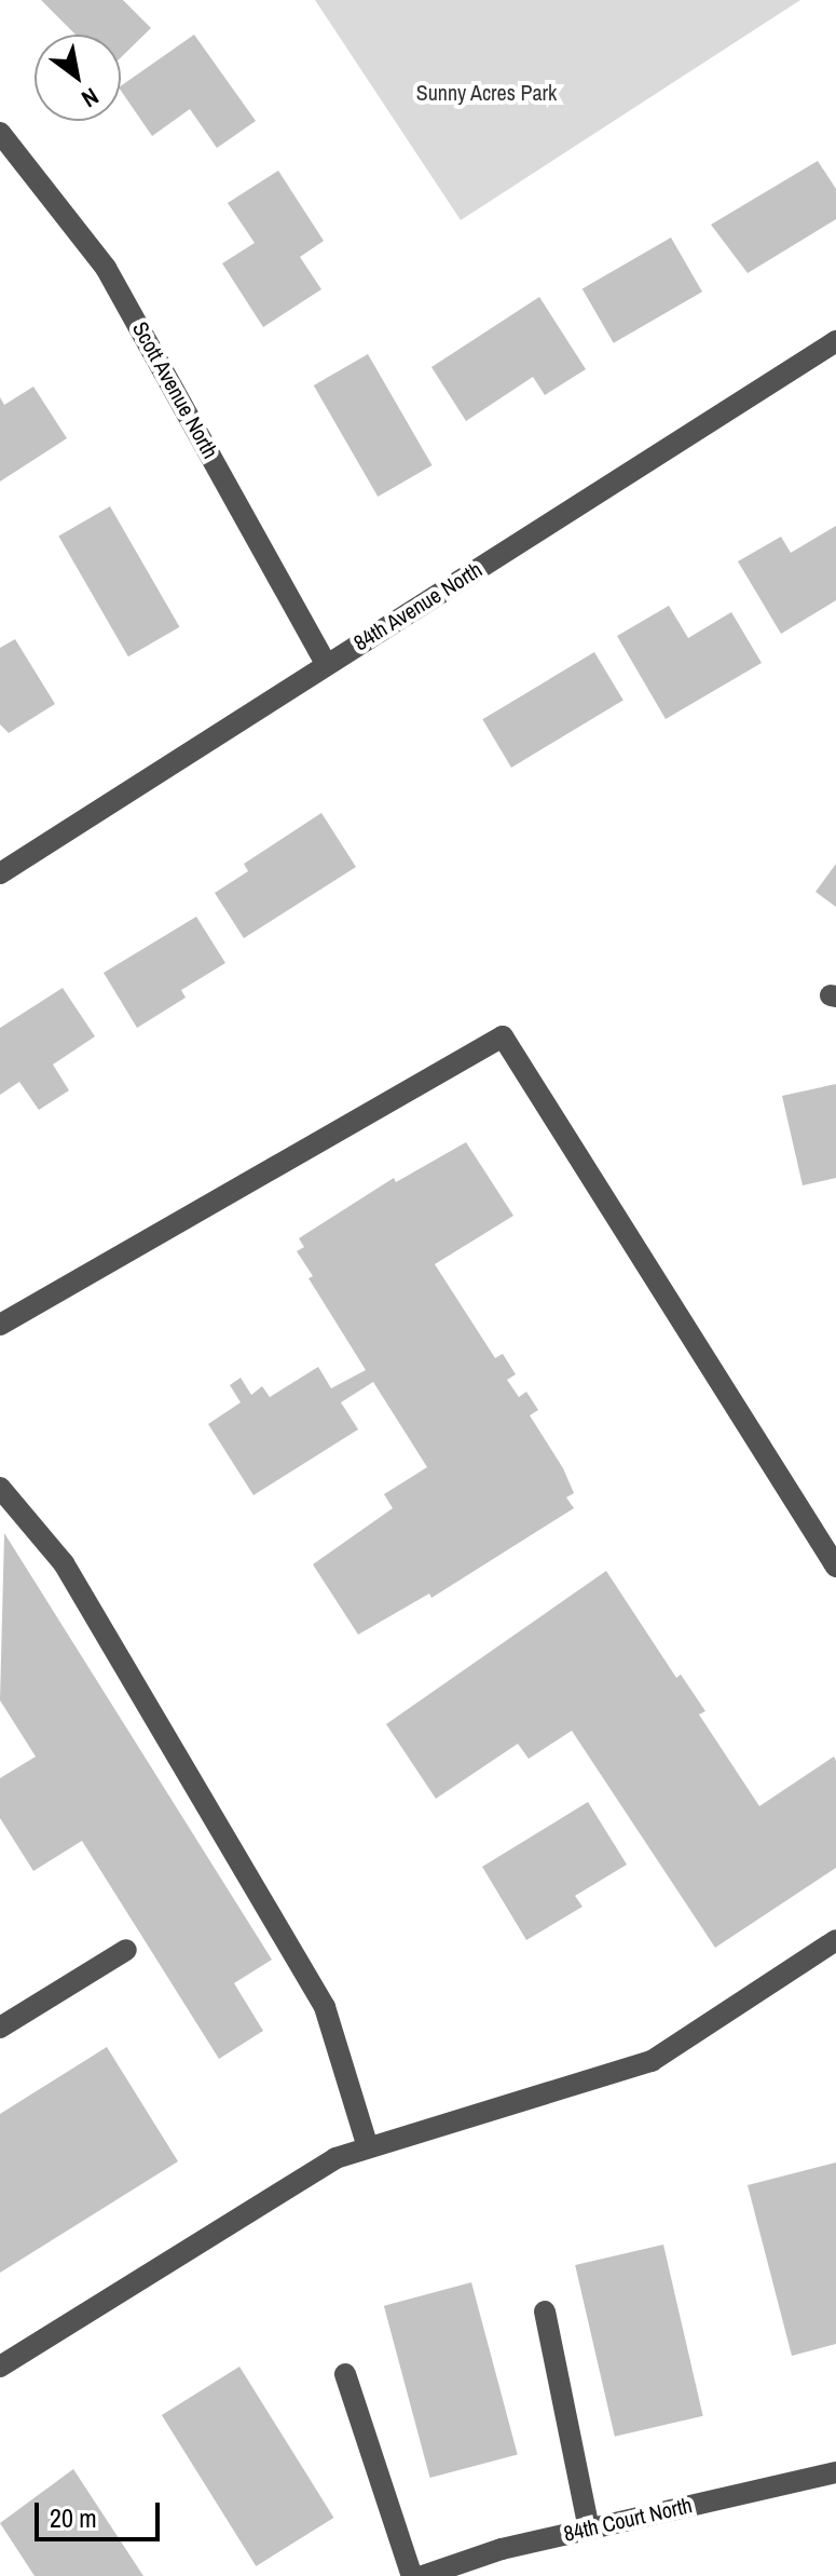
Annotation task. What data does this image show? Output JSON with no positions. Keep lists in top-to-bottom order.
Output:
{
  "streets": {
    "street": ["Scott Avenue North", "84th Avenue North", "84th Court North"]
  },
  "crossings": [
    ["Scott Avenue North", "84th Avenue North"]
  ],
  "parks": ["Sunny Acres Park"],
  "scale_bar": "20 m",
  "north": "bottom right"
}
